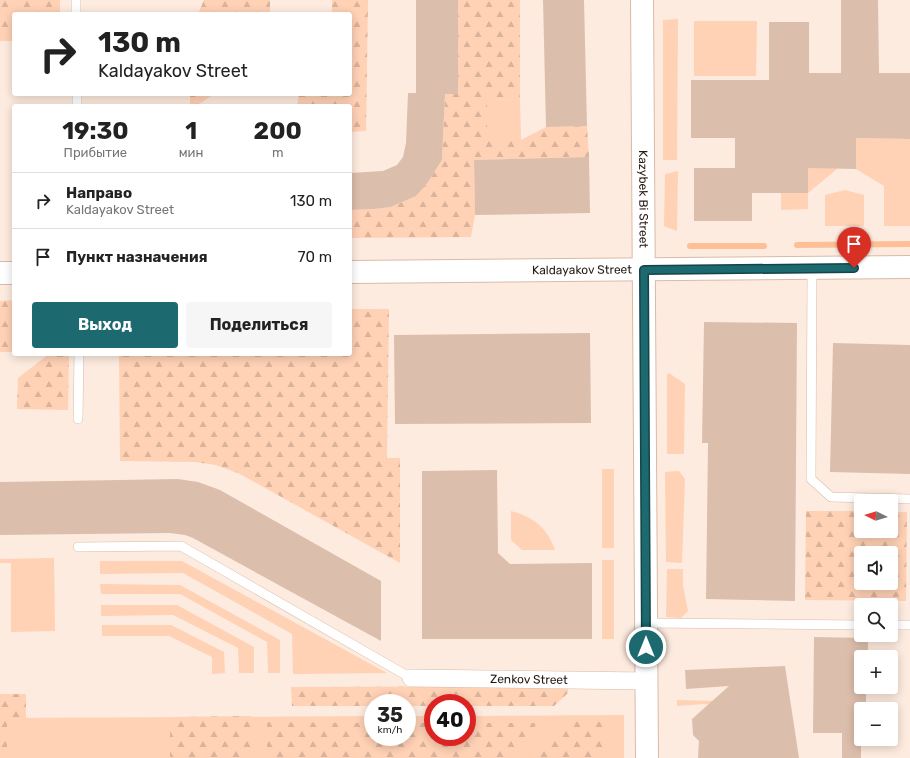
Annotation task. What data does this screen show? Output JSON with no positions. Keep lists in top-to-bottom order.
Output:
{
  "streets": {
    "street": ["Kazybek Bi Street", "Kaldayakov Street", "Zenkov Street"]
  },
  "crossings": [
    ["Kazybek Bi Street", "Kaldayakov Street"],
    ["Kazybek Bi Street", "Zenkov Street"]
  ],
  "north": "left",
  "page": {
    "turn": ["130 m", "Kaldayakov Street"],
    "eta": [
      "19:30",
      "Прибытие",
      "1",
      "мин",
      "200",
      "m"
    ],
    "list": [
      {
        "name": "Направо",
        "note": "Kaldayakov Street",
        "value": "130 m"
      },
      {
        "name": "Пункт назначения",
        "value": "70 m"
      }
    ],
    "buttons": ["Выход", "Поделиться"],
    "map_buttons": ["+", "−"],
    "speed": "35 km/h",
    "limit": "40"
  }
}
